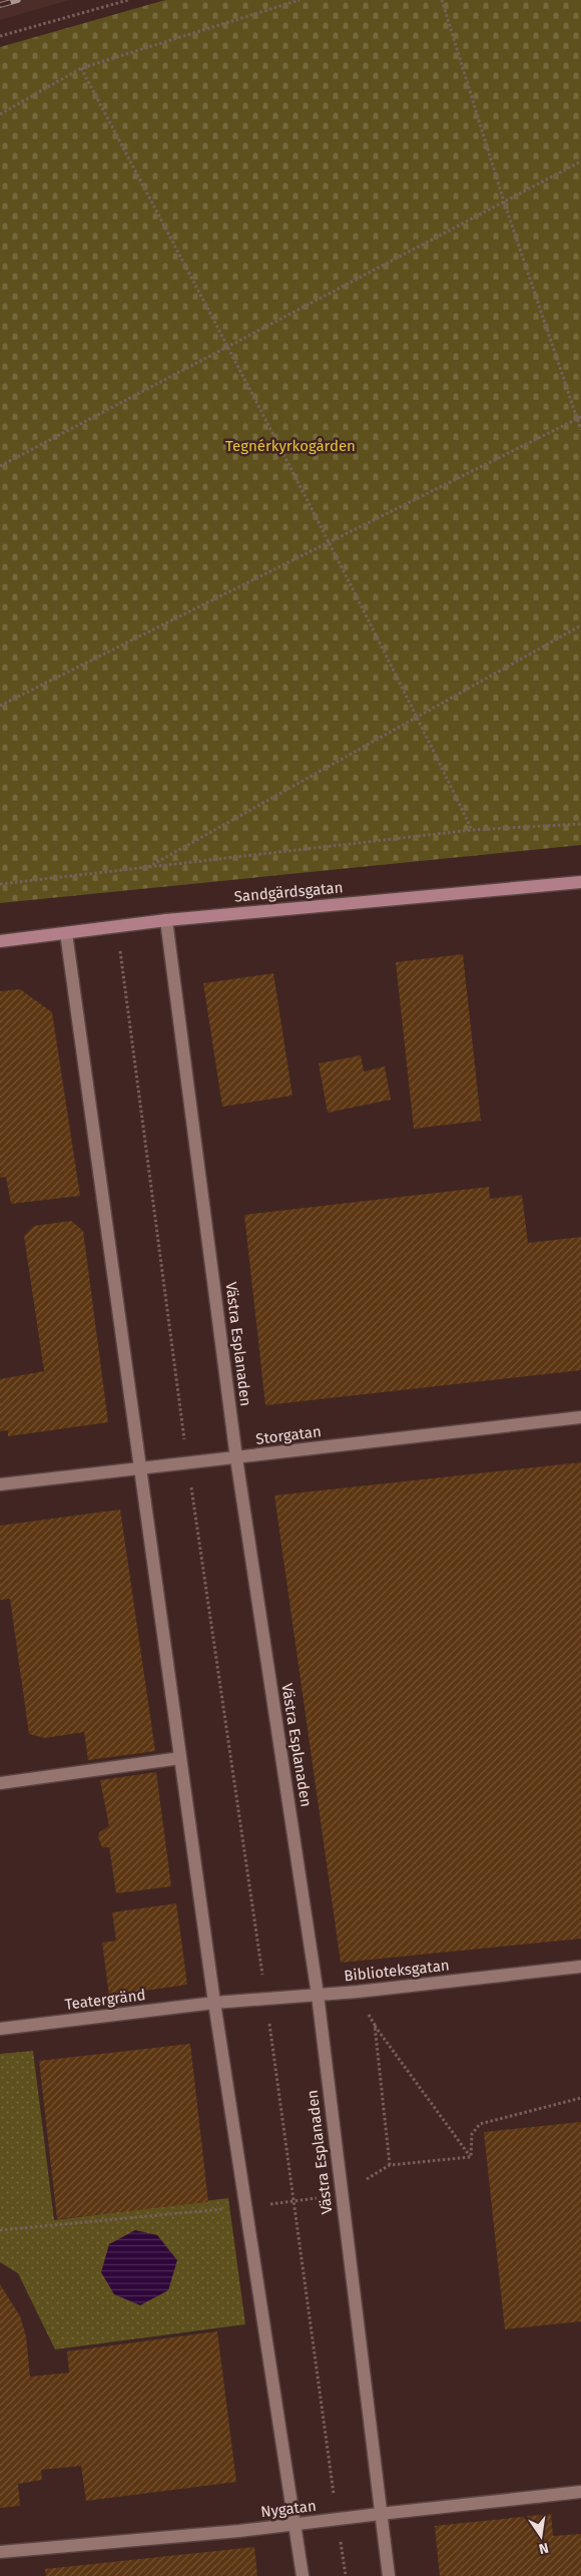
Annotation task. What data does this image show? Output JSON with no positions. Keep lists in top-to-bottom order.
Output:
{
  "streets": {
    "street": [
      "Sandgärdsgatan",
      "Västra Esplanaden",
      "Storgatan",
      "Biblioteksgatan",
      "Teatergränd",
      "Nygatan"
    ]
  },
  "crossings": [
    ["Sandgärdsgatan", "Västra Esplanaden"],
    ["Västra Esplanaden", "Storgatan"],
    ["Västra Esplanaden", "Biblioteksgatan"],
    ["Västra Esplanaden", "Nygatan"],
    ["Biblioteksgatan", "Teatergränd"]
  ],
  "parks": ["Tegnérkyrkogården"],
  "north": "bottom"
}
